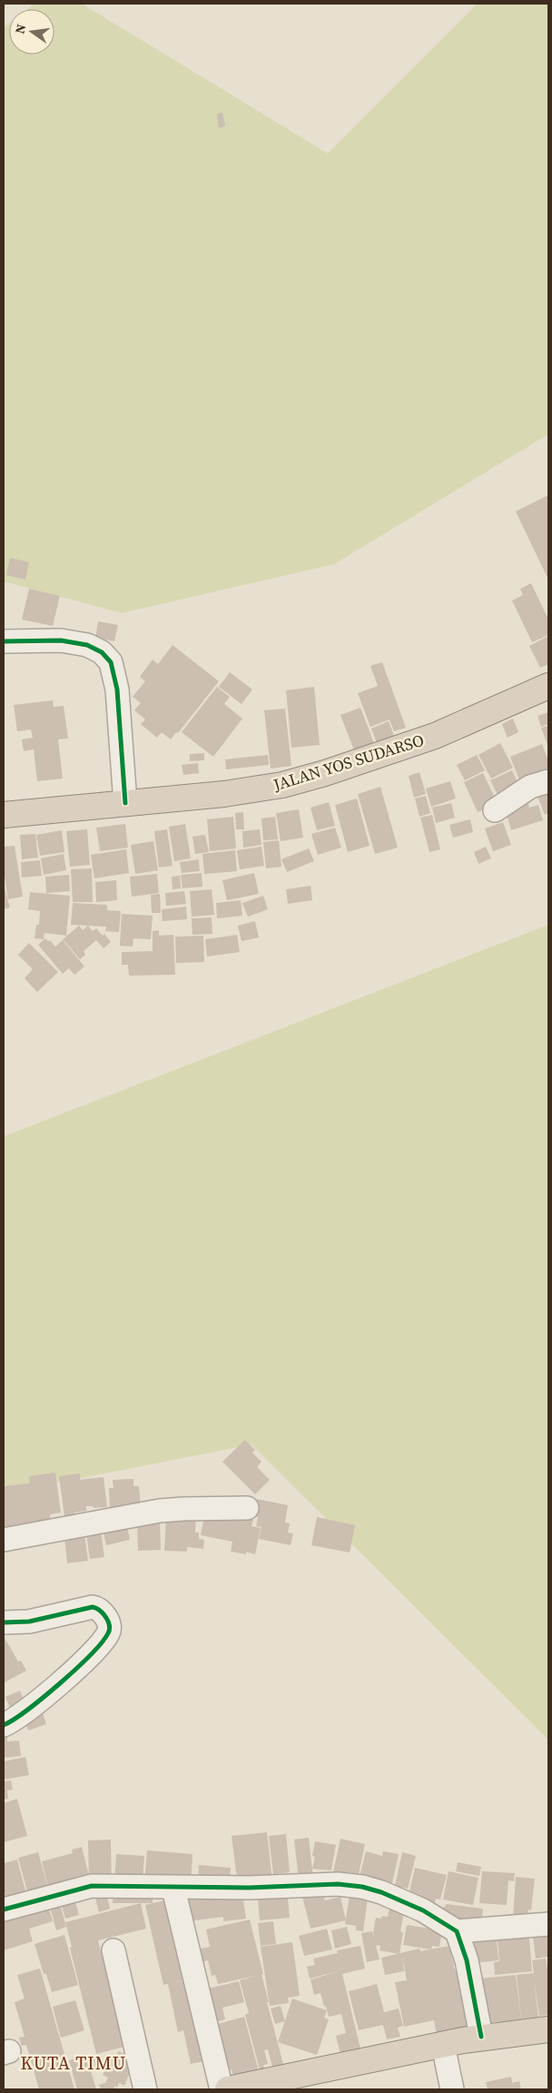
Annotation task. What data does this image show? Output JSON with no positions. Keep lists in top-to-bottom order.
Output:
{
  "streets": {
    "highway": ["JALAN YOS SUDARSO"]
  },
  "districts": ["KUTA TIMU"],
  "north": "left"
}
